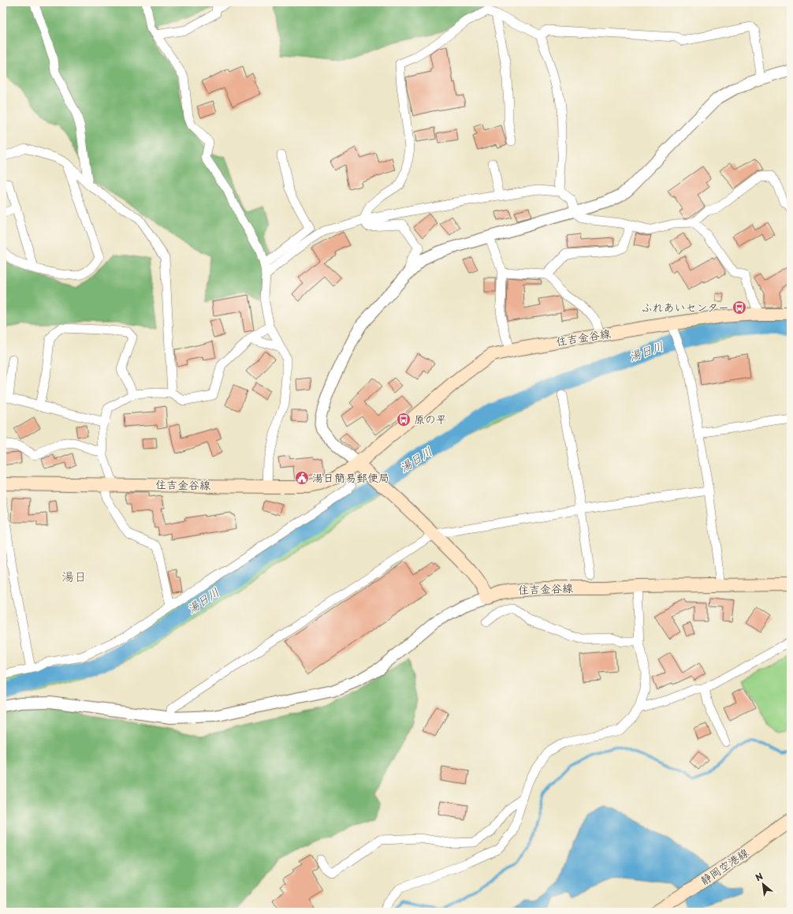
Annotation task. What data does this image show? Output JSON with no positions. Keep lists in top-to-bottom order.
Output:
{
  "streets": {
    "main road": ["住吉金谷線", "静岡空港線"]
  },
  "districts": ["湯日"],
  "water": ["湯日川"],
  "places": {
    "bus stop": ["ふれあいセンター", "原の平"],
    "public building": ["湯日簡易郵便局"]
  },
  "north": "top left"
}
